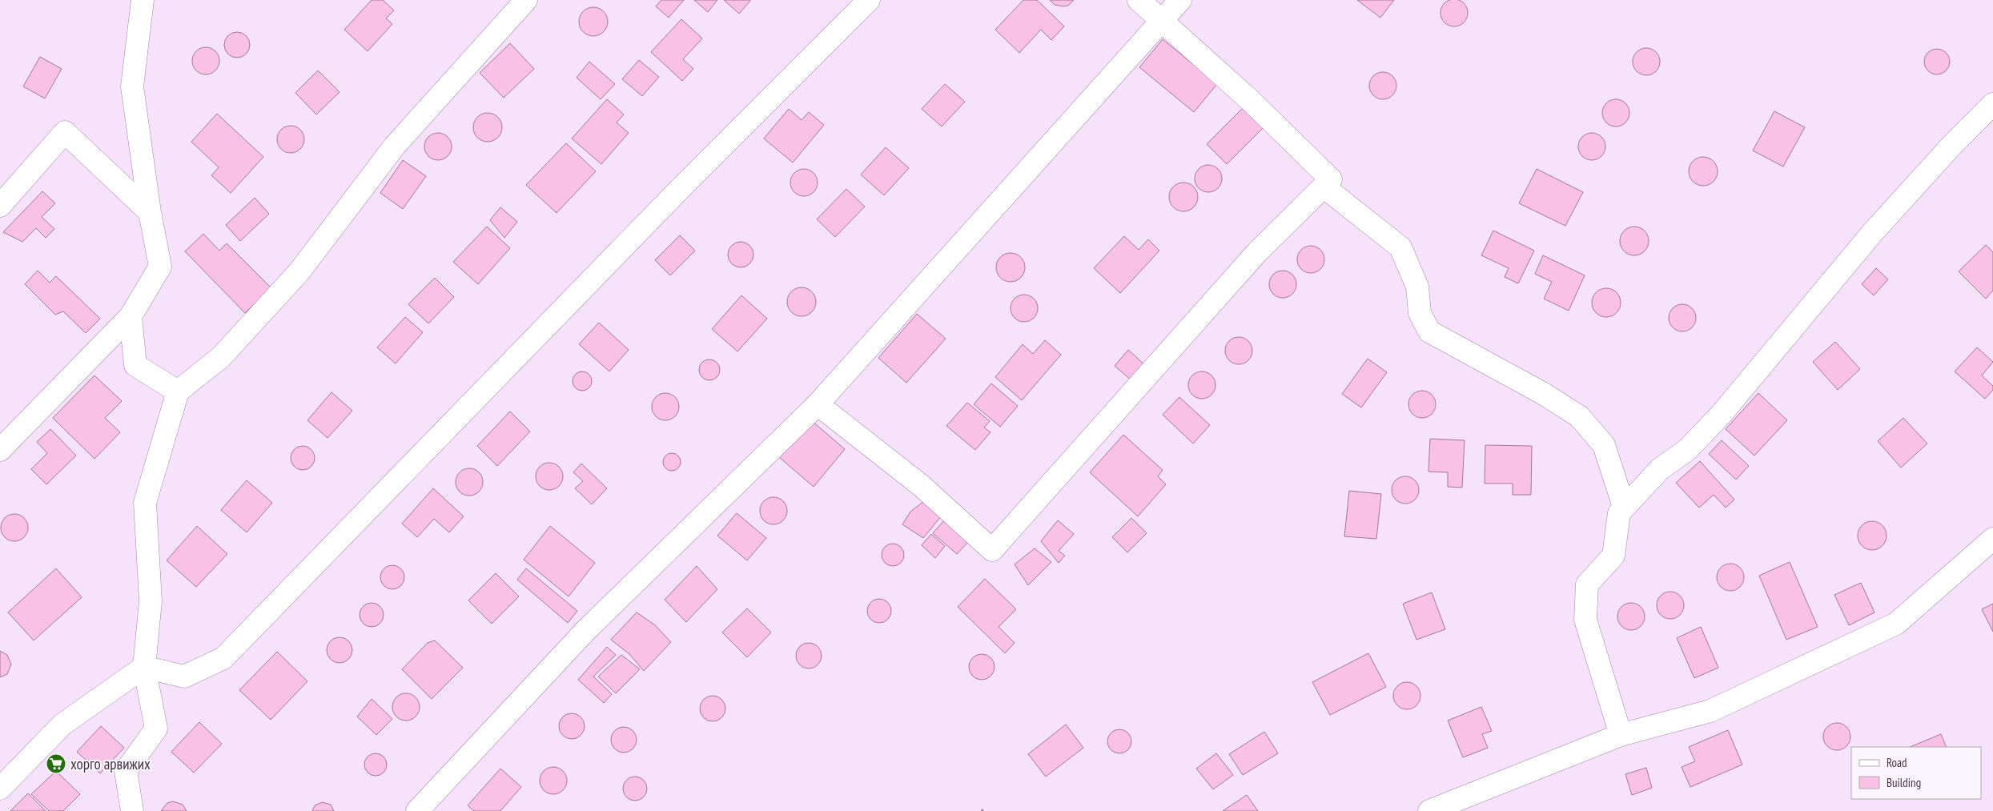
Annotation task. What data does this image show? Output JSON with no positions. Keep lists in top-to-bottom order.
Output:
{
  "places": {
    "supermarket": ["хорго арвижих"]
  },
  "legend": ["Road", "Building"]
}
